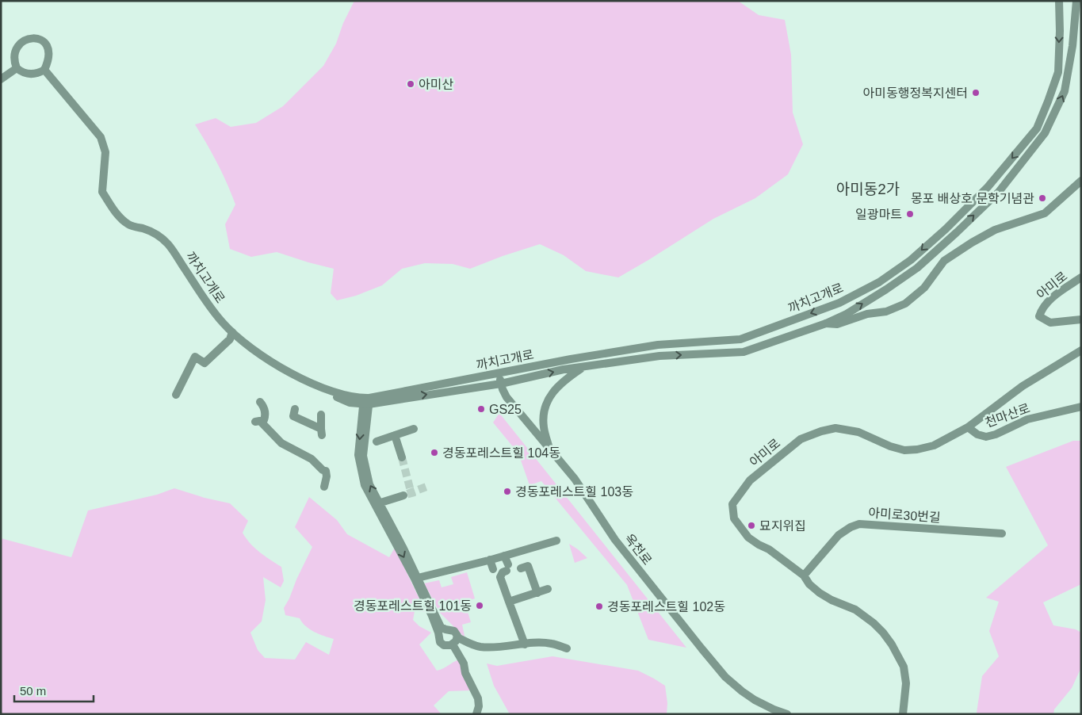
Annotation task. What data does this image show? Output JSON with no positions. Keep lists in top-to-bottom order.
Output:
{
  "streets": {
    "street": [
      "까치고개로",
      "아미로",
      "천마산로",
      "아미로30번길",
      "옥천로"
    ]
  },
  "crossings": [
    ["까치고개로", "옥천로"],
    ["아미로", "천마산로"],
    ["아미로", "아미로30번길"]
  ],
  "districts": ["아미동2가"],
  "places": [
    "아미산",
    "아미동행정복지센터",
    "몽포 배상호 문학기념관",
    "일광마트",
    "GS25",
    "경동포레스트힐 104동",
    "경동포레스트힐 103동",
    "묘지위집",
    "경동포레스트힐 101동",
    "경동포레스트힐 102동"
  ],
  "scale_bar": "50 m"
}
